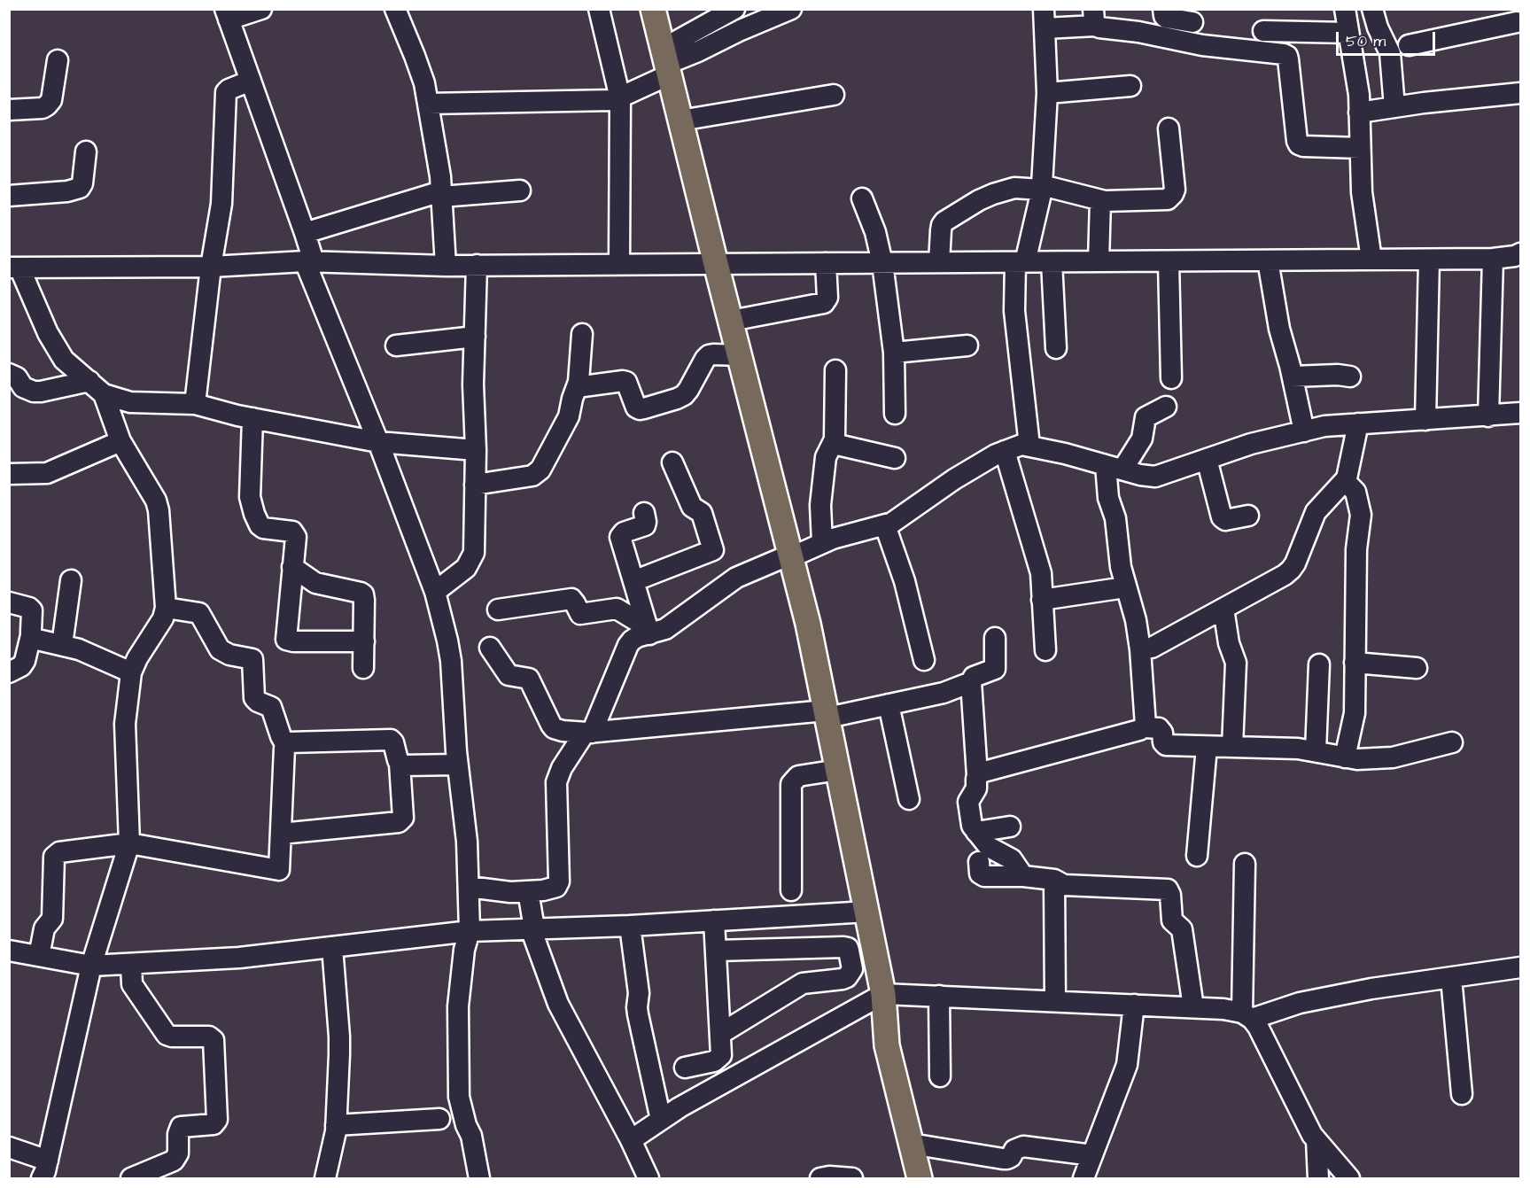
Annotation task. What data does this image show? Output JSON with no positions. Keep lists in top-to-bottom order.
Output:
{
  "scale_bar": "50 m"
}
